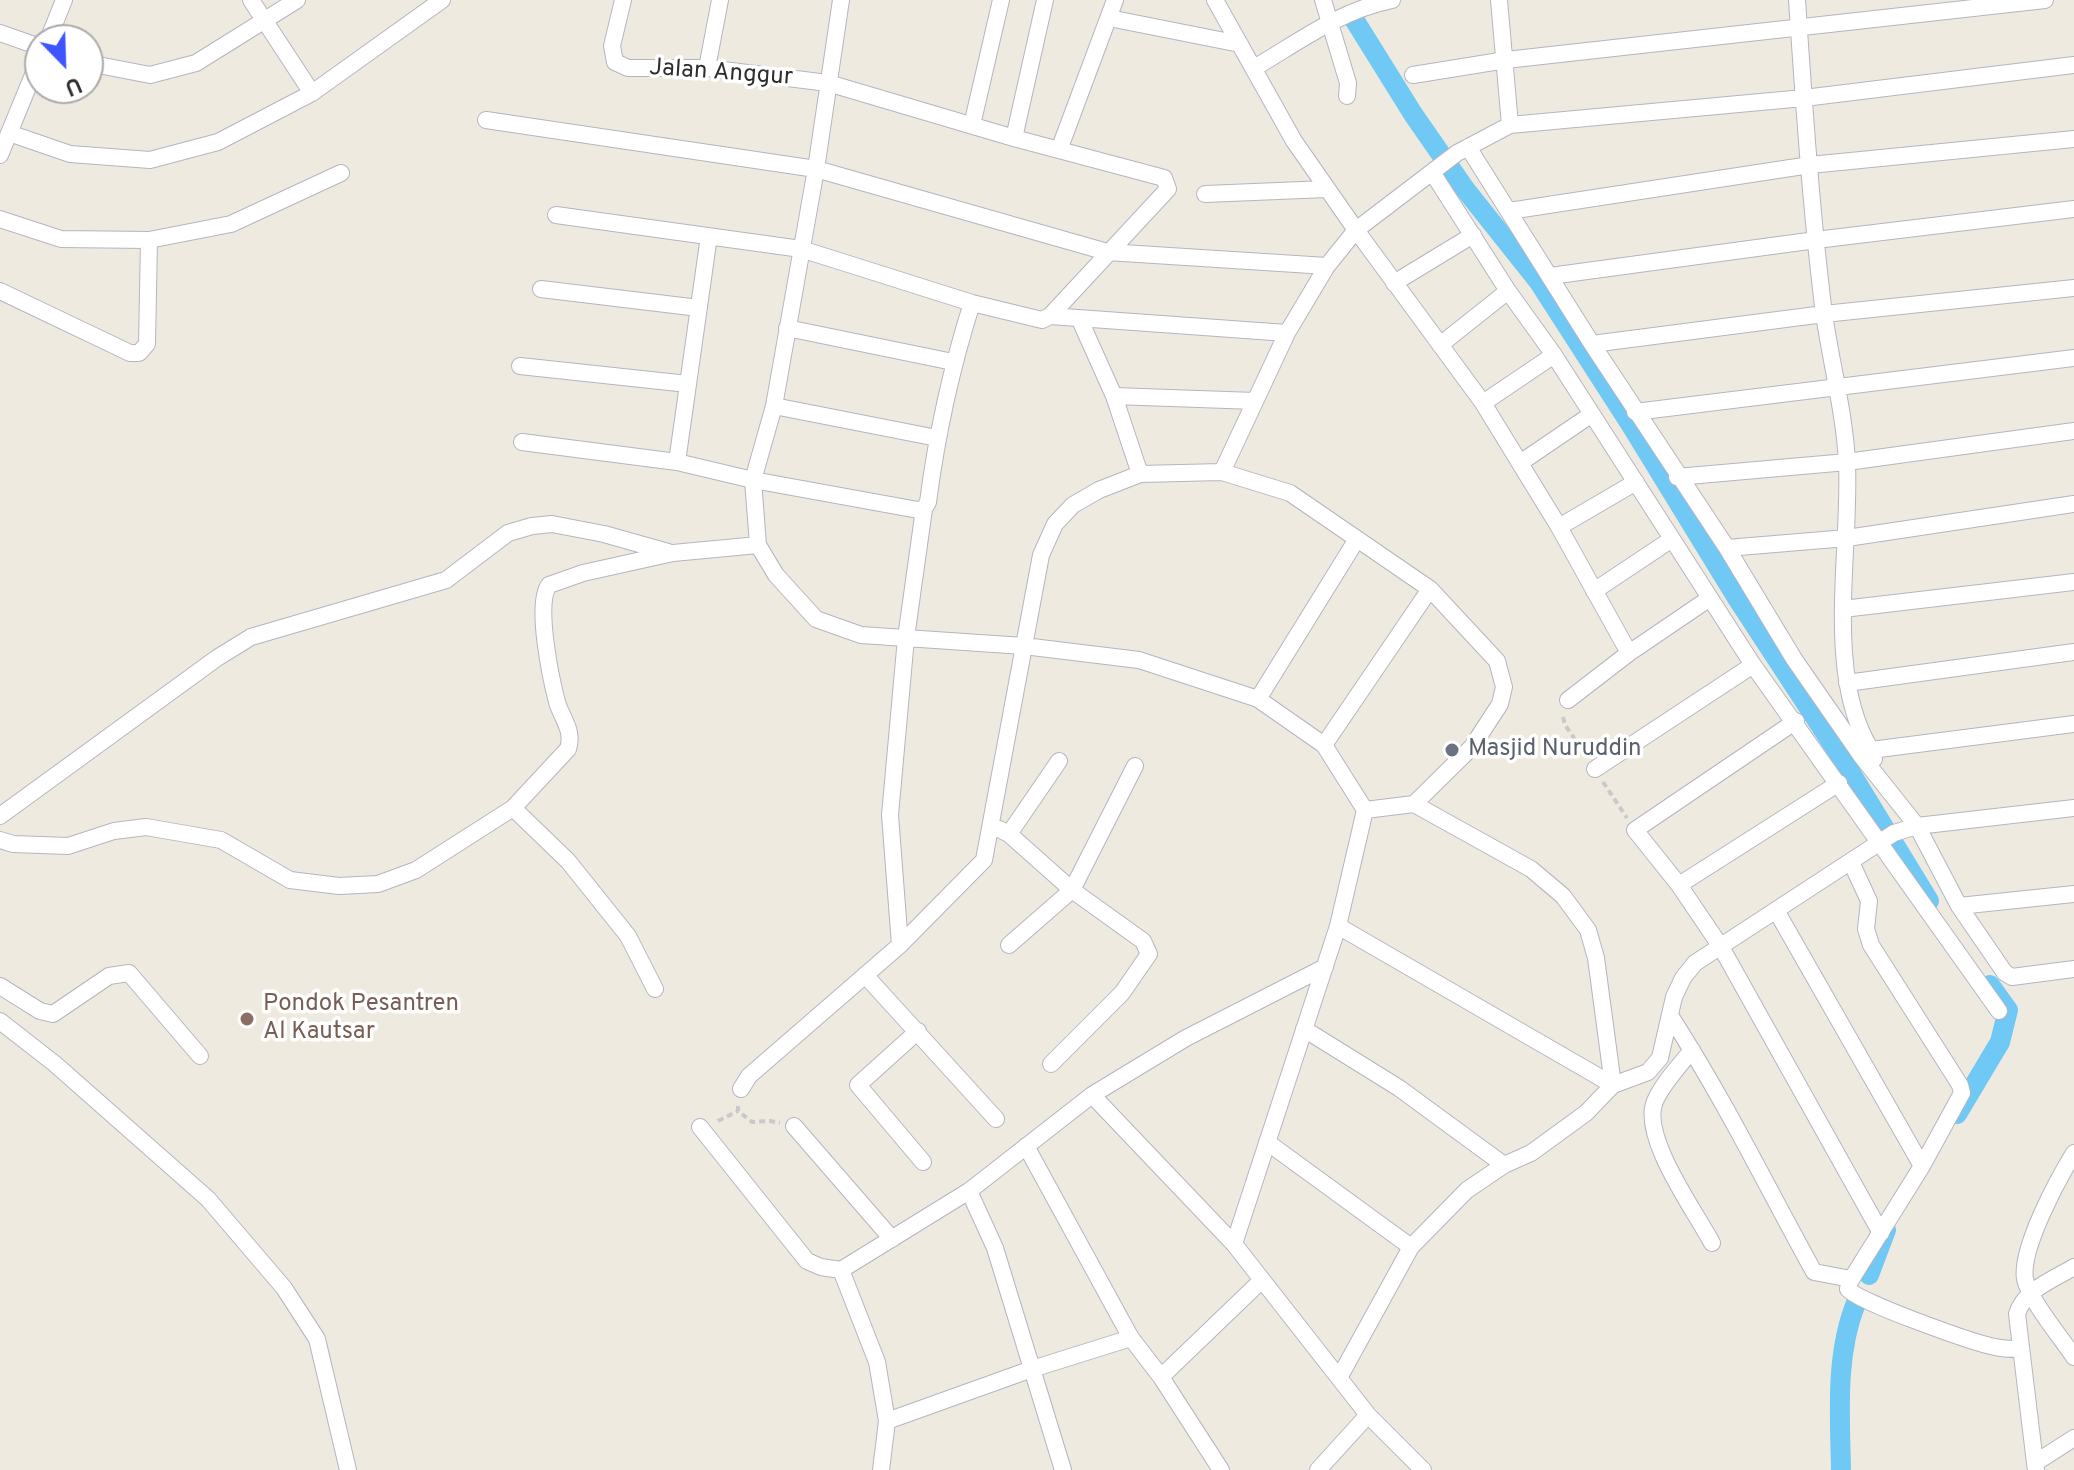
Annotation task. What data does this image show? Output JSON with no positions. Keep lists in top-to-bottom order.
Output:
{
  "streets": {
    "street": ["Jalan Anggur"]
  },
  "places": ["Masjid Nuruddin", "Pondok Pesantren Al Kautsar"],
  "north": "bottom right"
}
